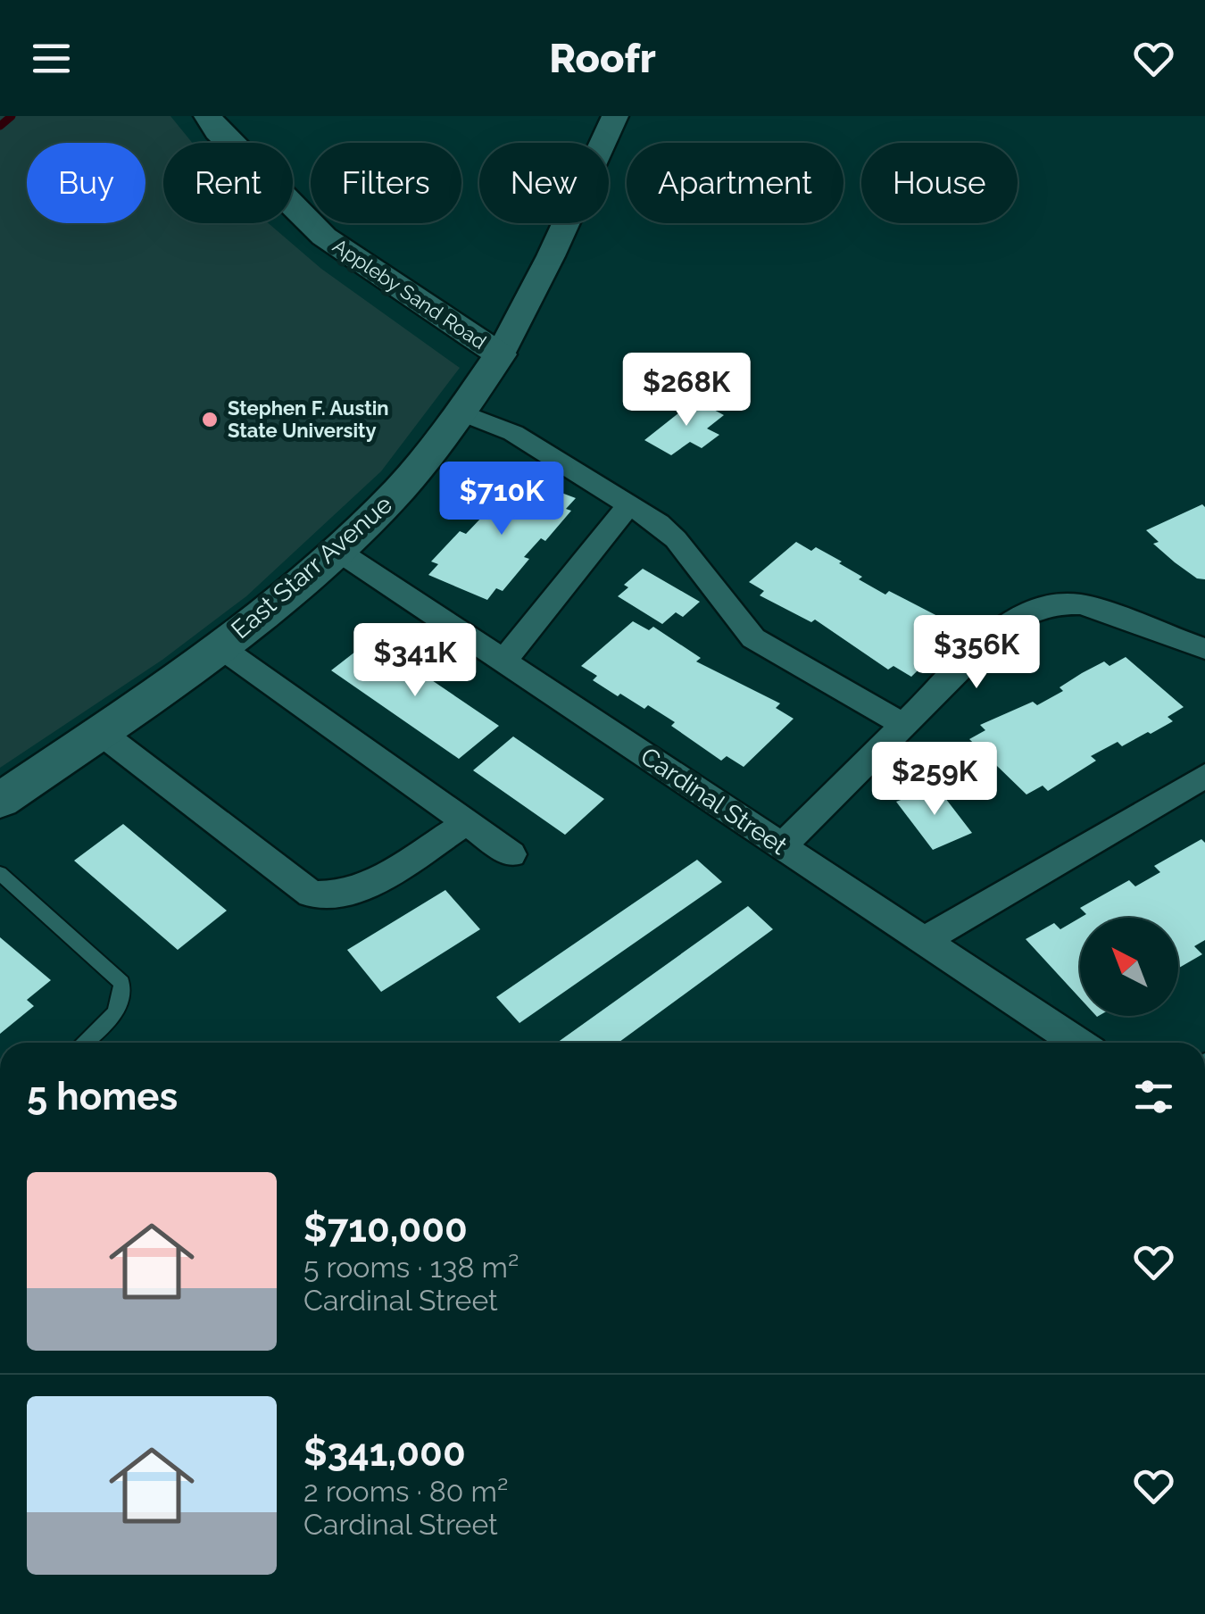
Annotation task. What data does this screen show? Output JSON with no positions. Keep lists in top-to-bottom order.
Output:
{
  "streets": {
    "main road": ["Appleby Sand Road", "East Starr Avenue"],
    "street": ["Cardinal Street"]
  },
  "crossings": [
    ["Appleby Sand Road", "East Starr Avenue"],
    ["East Starr Avenue", "Cardinal Street"]
  ],
  "places": ["Stephen F. Austin State University"],
  "north": "top left",
  "page": {
    "header": "Roofr",
    "chip": [
      "Buy",
      "Rent",
      "Filters",
      "New",
      "Apartment",
      "House"
    ],
    "price": [
      "$268K",
      "$710K",
      "$356K",
      "$341K",
      "$259K"
    ],
    "heading": "5 homes",
    "list": [
      {
        "name": "$710,000",
        "note": "5 rooms · 138 m² · Cardinal Street"
      },
      {
        "name": "$341,000",
        "note": "2 rooms · 80 m² · Cardinal Street"
      }
    ]
  }
}
